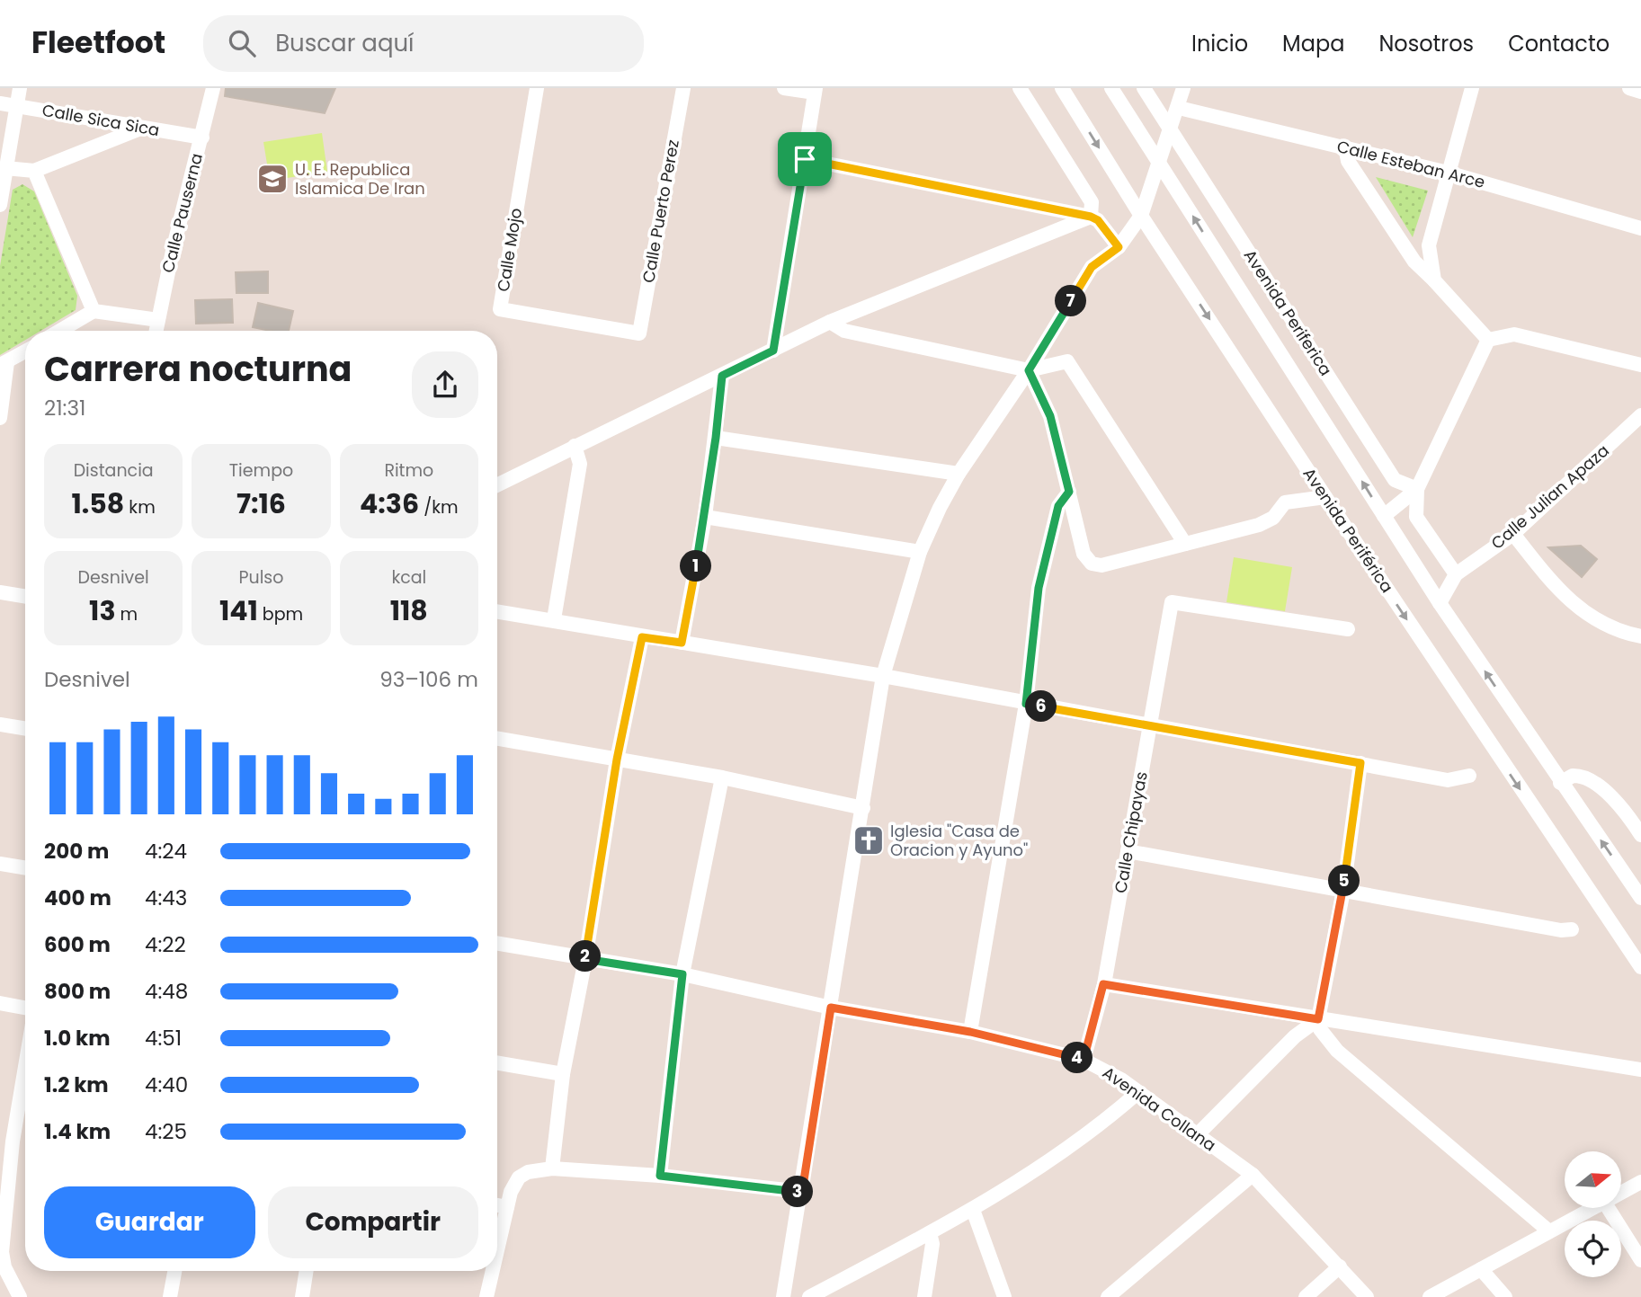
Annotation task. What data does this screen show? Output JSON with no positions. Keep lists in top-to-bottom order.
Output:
{
  "streets": {
    "street": [
      "Calle Sica Sica",
      "Calle Esteban Arce",
      "Calle Puerto Perez",
      "Calle Pauserna",
      "Calle Mojo",
      "Avenida Periferica",
      "Calle Julian Apaza",
      "Avenida Periférica",
      "Calle Chipayas",
      "Avenida Collana"
    ]
  },
  "crossings": [
    ["Calle Sica Sica", "Calle Pauserna"],
    ["Calle Puerto Perez", "Calle Mojo"],
    ["Calle Chipayas", "Avenida Collana"]
  ],
  "places": {
    "school or university": ["U. E. Republica Islamica De Iran"],
    "church": ["Iglesia \"Casa de Oracion y Ayuno\""]
  },
  "north": "right",
  "page": {
    "header": "Fleetfoot",
    "search": "Buscar aquí",
    "nav": [
      "Inicio",
      "Mapa",
      "Nosotros",
      "Contacto"
    ],
    "pins": [
      "7",
      "1",
      "6",
      "5",
      "2",
      "4",
      "3"
    ],
    "heading": ["Carrera nocturna", "21:31"],
    "stats": [
      ["Distancia", "1.58 km"],
      ["Tiempo", "7:16"],
      ["Ritmo", "4:36 /km"],
      ["Desnivel", "13 m"],
      ["Pulso", "141 bpm"],
      ["kcal", "118"]
    ],
    "chart": ["Desnivel", "93–106 m"],
    "list": [
      {
        "name": "200 m",
        "note": "4:24"
      },
      {
        "name": "400 m",
        "note": "4:43"
      },
      {
        "name": "600 m",
        "note": "4:22"
      },
      {
        "name": "800 m",
        "note": "4:48"
      },
      {
        "name": "1.0 km",
        "note": "4:51"
      },
      {
        "name": "1.2 km",
        "note": "4:40"
      },
      {
        "name": "1.4 km",
        "note": "4:25"
      }
    ],
    "buttons": ["Guardar", "Compartir"]
  }
}
